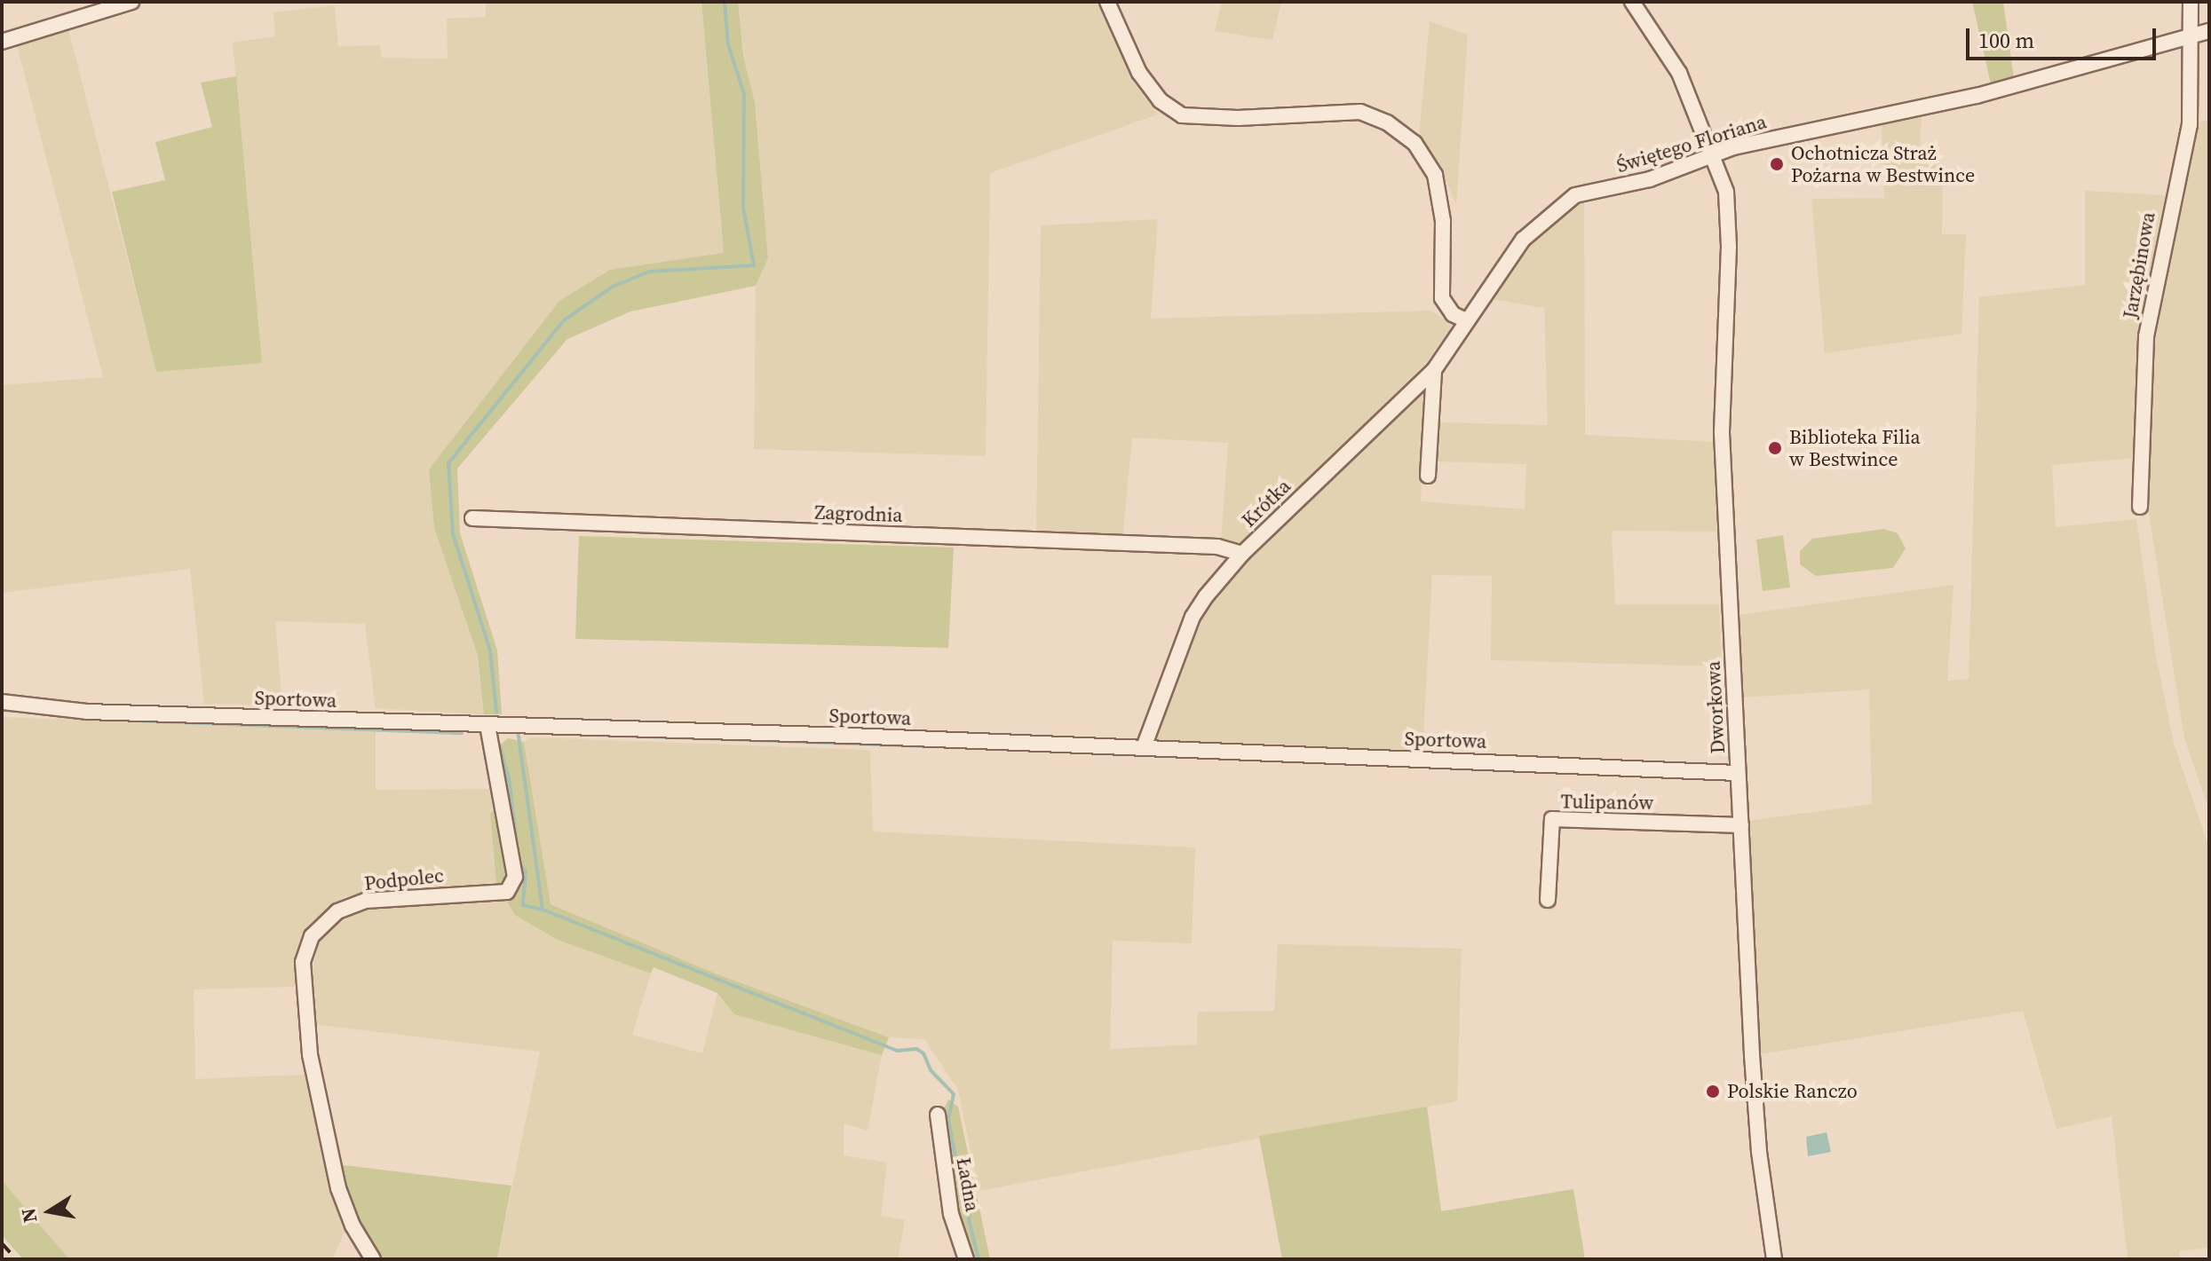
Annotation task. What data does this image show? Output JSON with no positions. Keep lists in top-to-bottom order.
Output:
{
  "streets": {
    "street": [
      "Świętego Floriana",
      "Jarzębinowa",
      "Krótka",
      "Zagrodnia",
      "Sportowa",
      "Dworkowa",
      "Tulipanów",
      "Podpolec",
      "Ładna"
    ]
  },
  "crossings": [
    ["Świętego Floriana", "Jarzębinowa"],
    ["Świętego Floriana", "Krótka"],
    ["Świętego Floriana", "Dworkowa"],
    ["Krótka", "Zagrodnia"],
    ["Krótka", "Sportowa"],
    ["Sportowa", "Dworkowa"],
    ["Sportowa", "Podpolec"],
    ["Dworkowa", "Tulipanów"]
  ],
  "places": ["Ochotnicza Straż Pożarna w Bestwince", "Biblioteka Filia w Bestwince", "Polskie Ranczo"],
  "scale_bar": "100 m",
  "north": "left"
}
